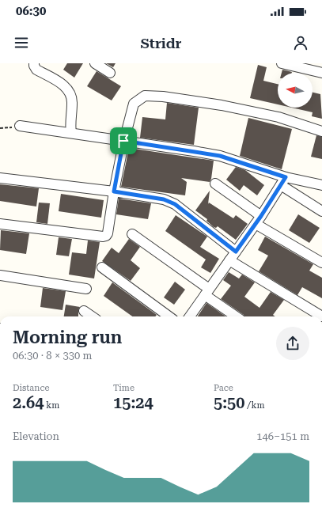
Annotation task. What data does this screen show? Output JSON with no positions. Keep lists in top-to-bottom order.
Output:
{
  "north": "left",
  "page": {
    "status": "06:30",
    "header": "Stridr",
    "heading": ["Morning run", "06:30 · 8 × 330 m"],
    "stats": [
      ["Distance", "2.64 km"],
      ["Time", "15:24"],
      ["Pace", "5:50 /km"]
    ],
    "chart": ["Elevation", "146–151 m"]
  }
}
